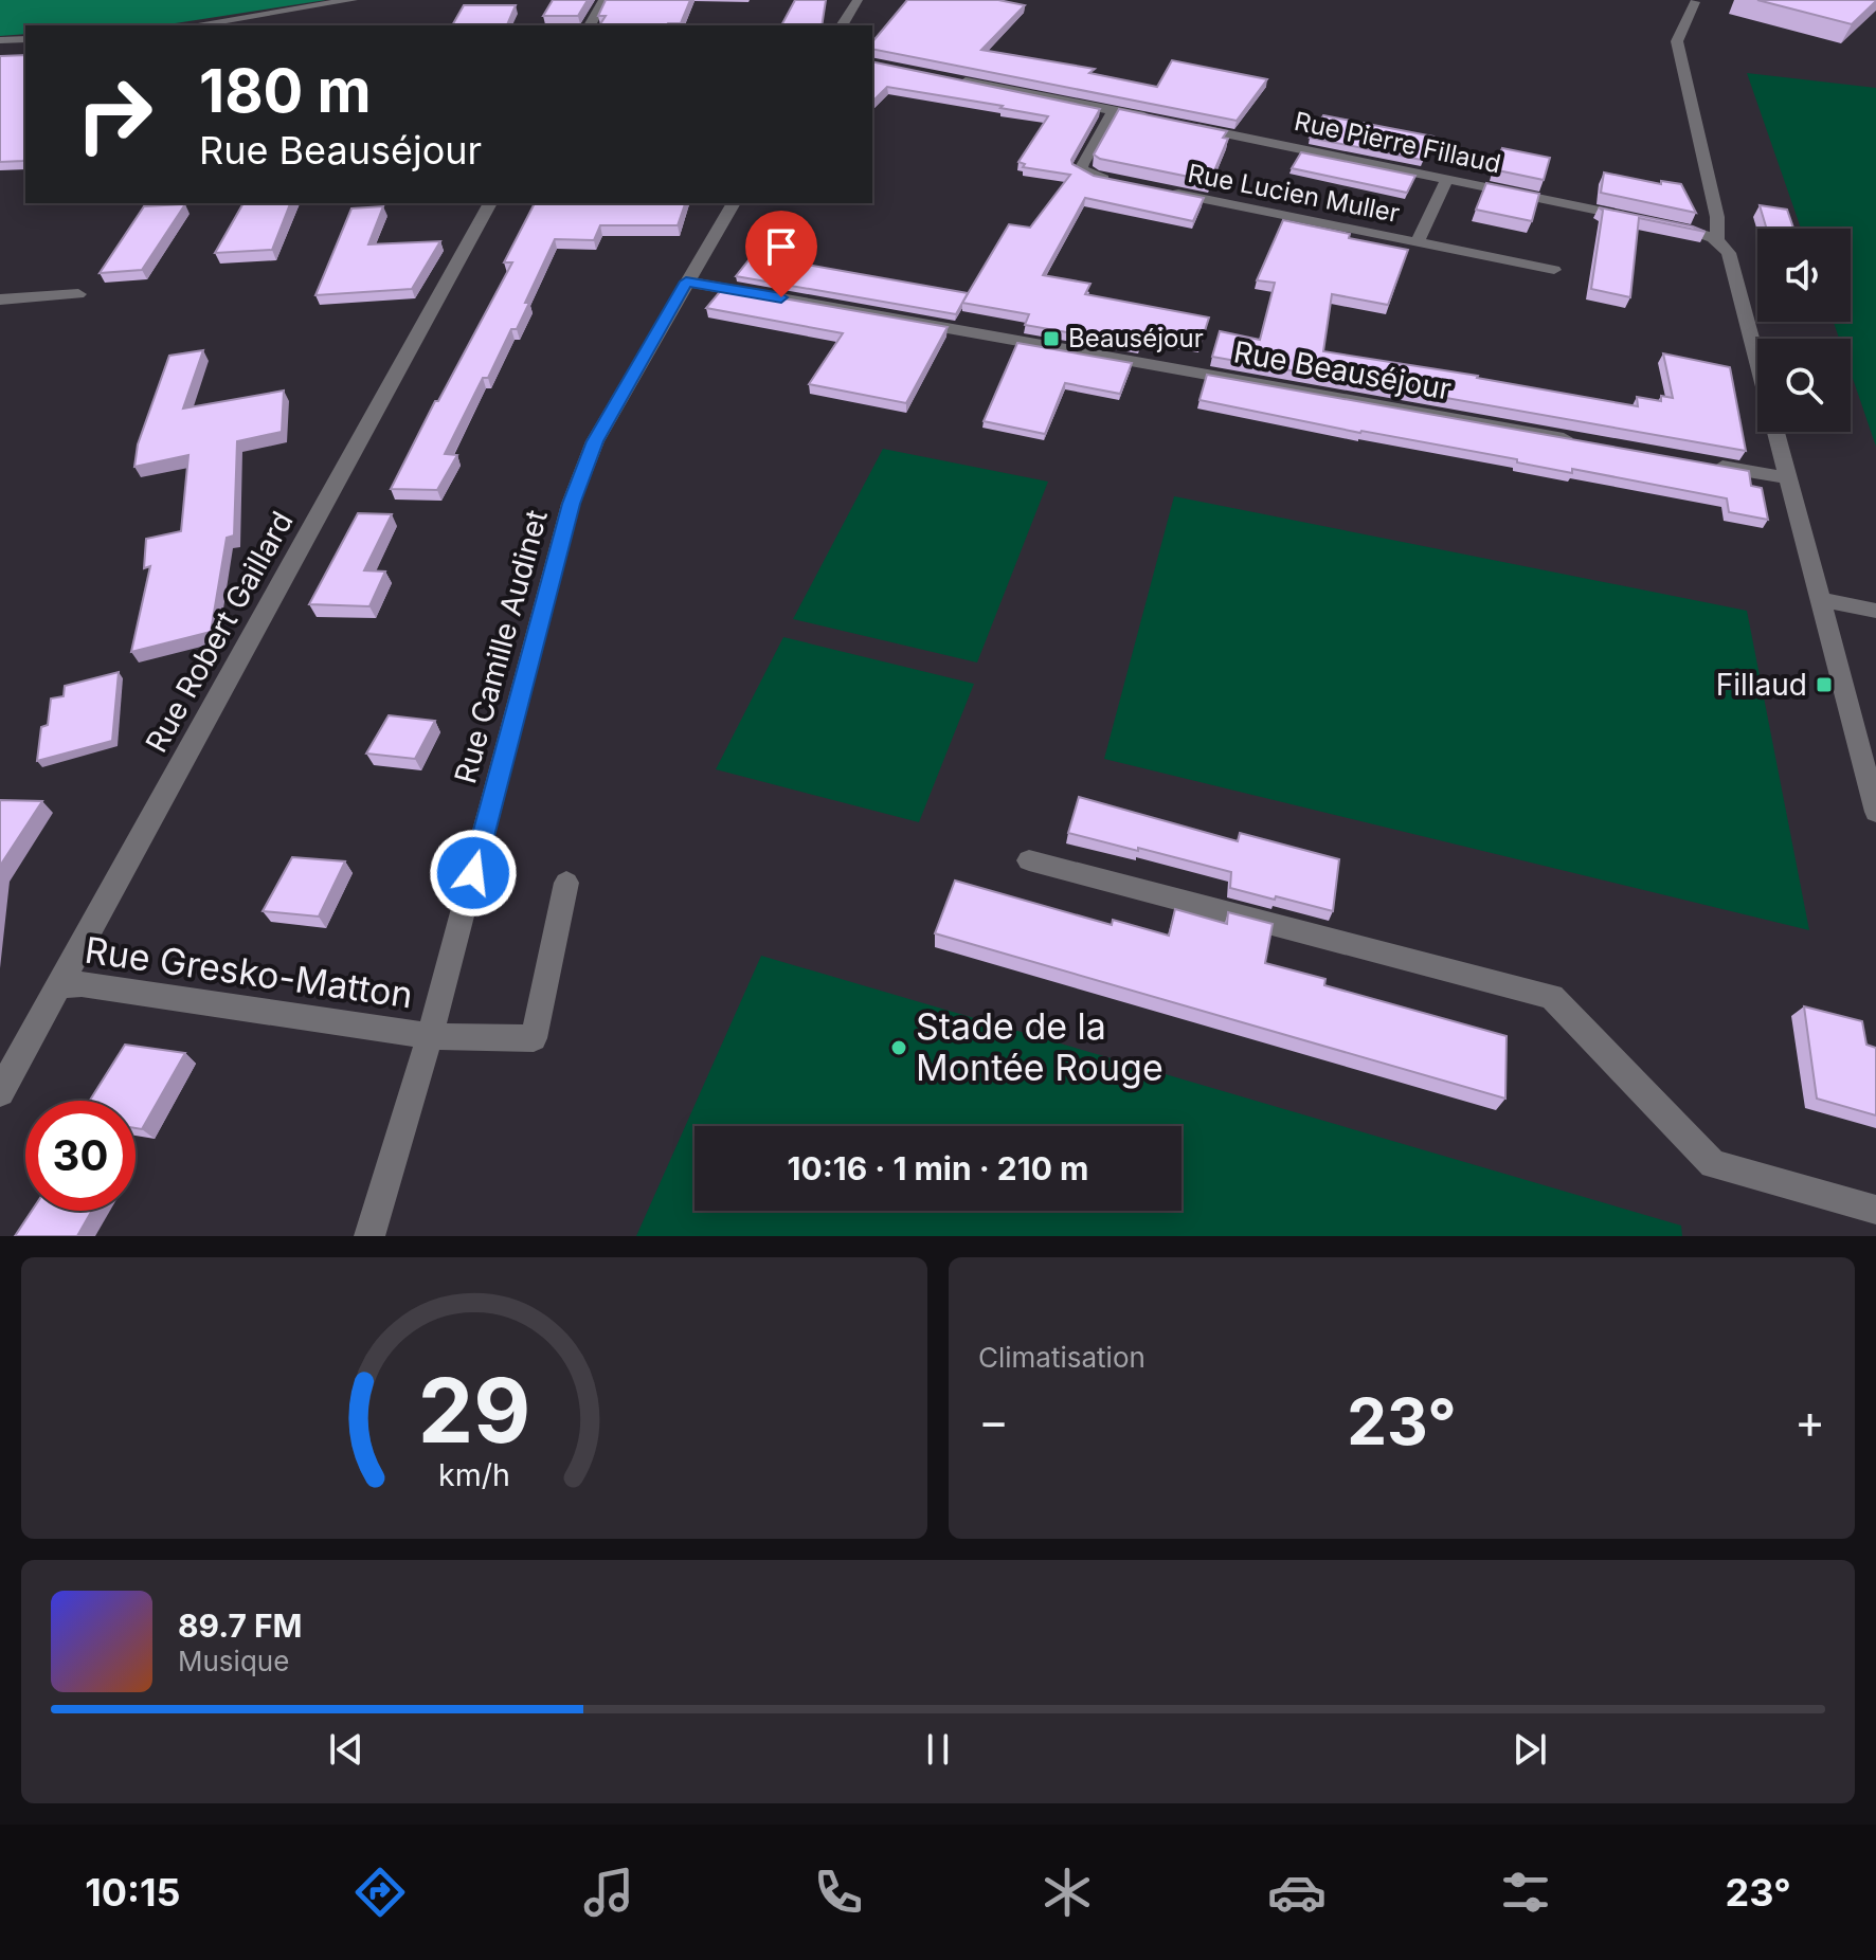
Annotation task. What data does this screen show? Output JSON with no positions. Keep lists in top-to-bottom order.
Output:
{
  "streets": {
    "street": [
      "Rue Pierre Fillaud",
      "Rue Lucien Muller",
      "Rue Beauséjour",
      "Rue Robert Gaillard",
      "Rue Camille Audinet",
      "Rue Gresko-Matton"
    ]
  },
  "crossings": [
    ["Rue Pierre Fillaud", "Rue Lucien Muller"],
    ["Rue Beauséjour", "Rue Camille Audinet"],
    ["Rue Robert Gaillard", "Rue Gresko-Matton"],
    ["Rue Camille Audinet", "Rue Gresko-Matton"]
  ],
  "places": {
    "transit": ["Beauséjour", "Fillaud"],
    "other": ["Stade de la Montée Rouge"]
  },
  "page": {
    "turn": ["180 m", "Rue Beauséjour"],
    "limit": "30",
    "trip": "10:16 · 1 min · 210 m",
    "tile": "Climatisation",
    "heat": ["−", "23°", "+"],
    "song": ["89.7 FM", "Musique"],
    "tabs": ["10:15", "23°"],
    "gauge": ["29", "km/h"]
  }
}
